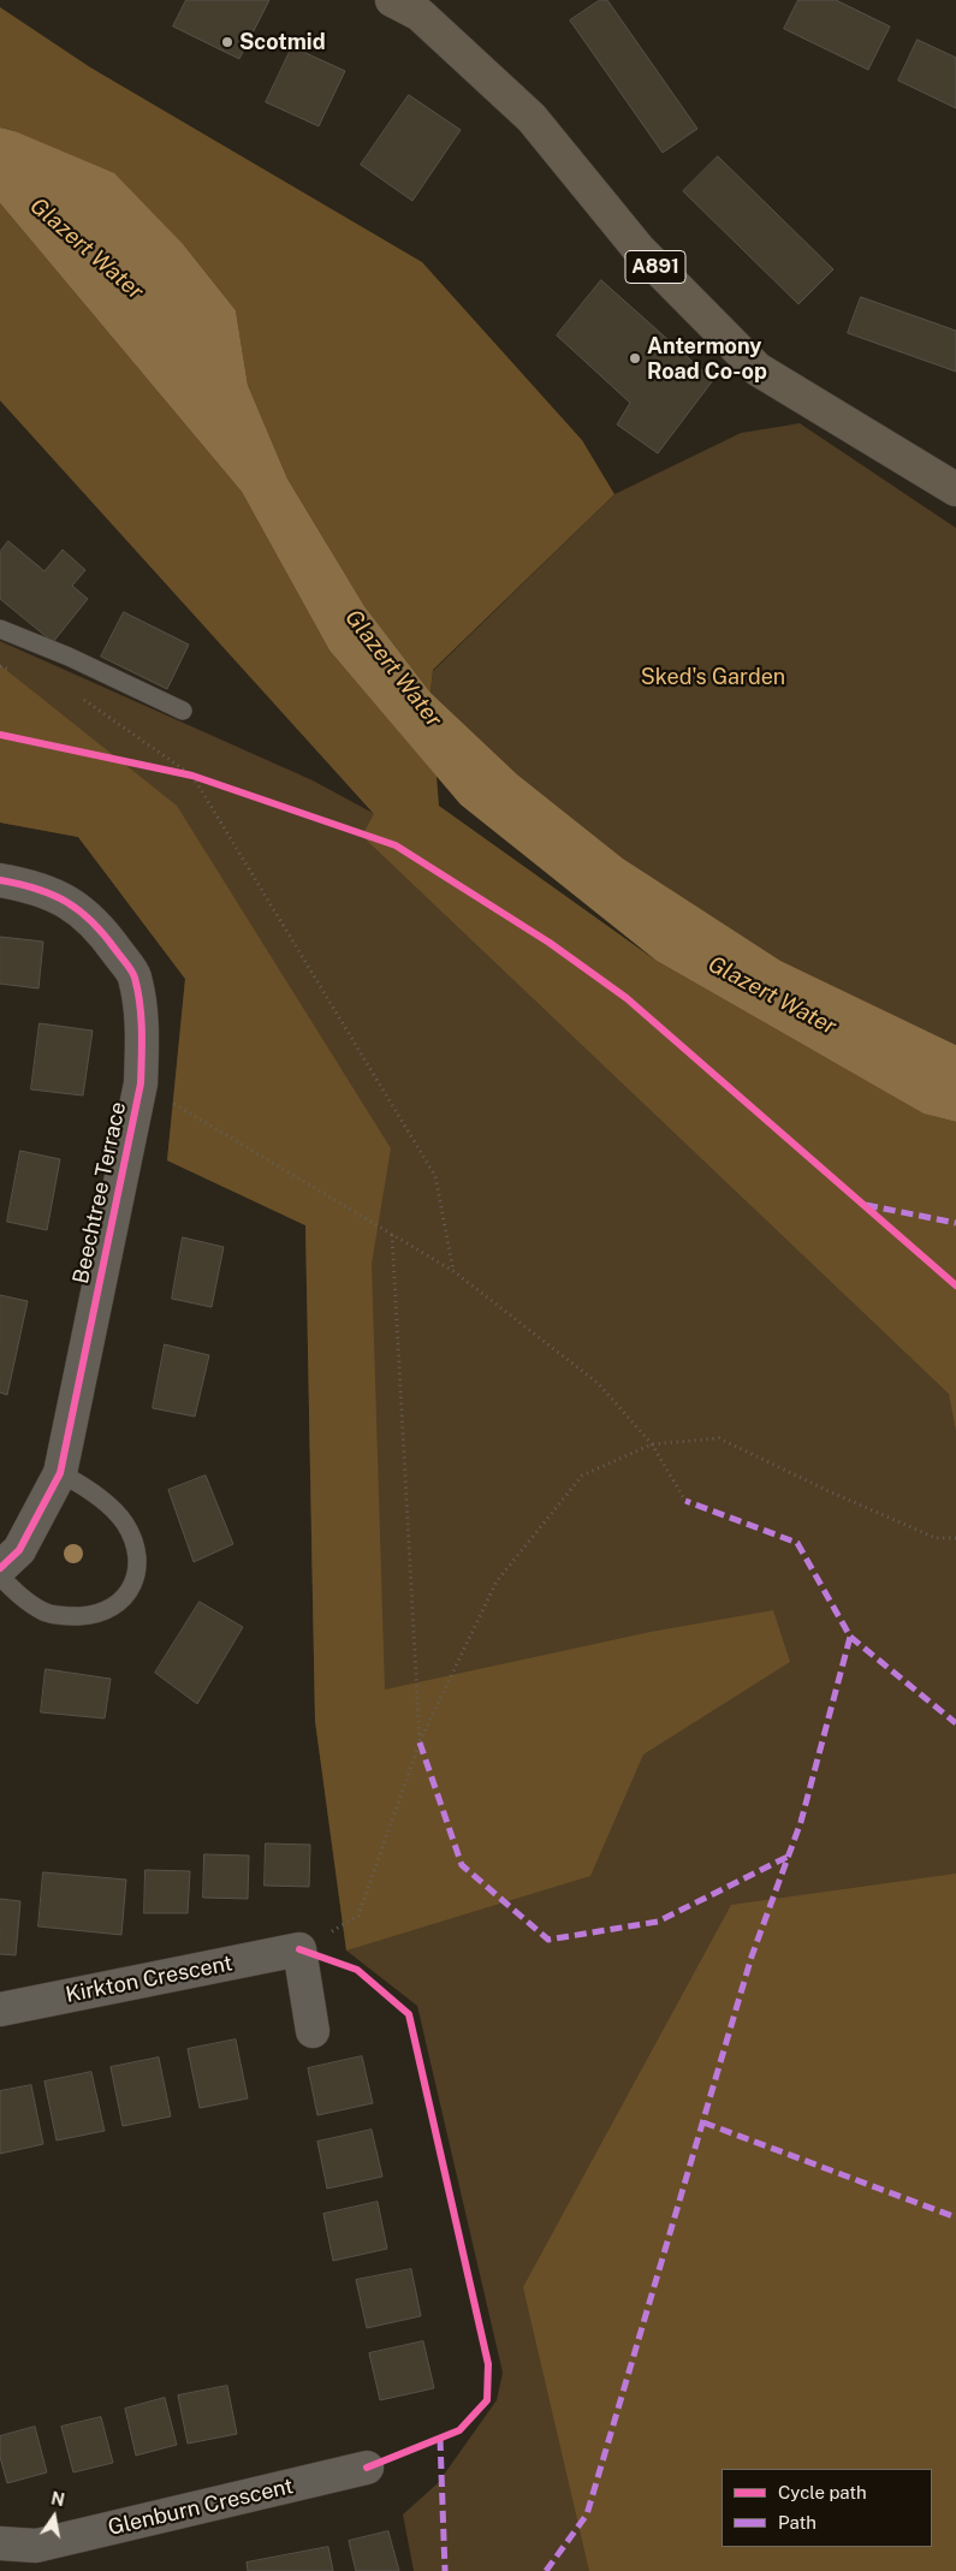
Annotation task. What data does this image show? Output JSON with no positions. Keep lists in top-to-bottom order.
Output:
{
  "streets": {
    "main road": ["A891"],
    "street": ["Beechtree Terrace", "Kirkton Crescent", "Glenburn Crescent"]
  },
  "water": ["Glazert Water"],
  "parks": ["Sked's Garden"],
  "places": ["Scotmid", "Antermony Road Co-op"],
  "legend": ["Cycle path", "Path"],
  "north": "top"
}
